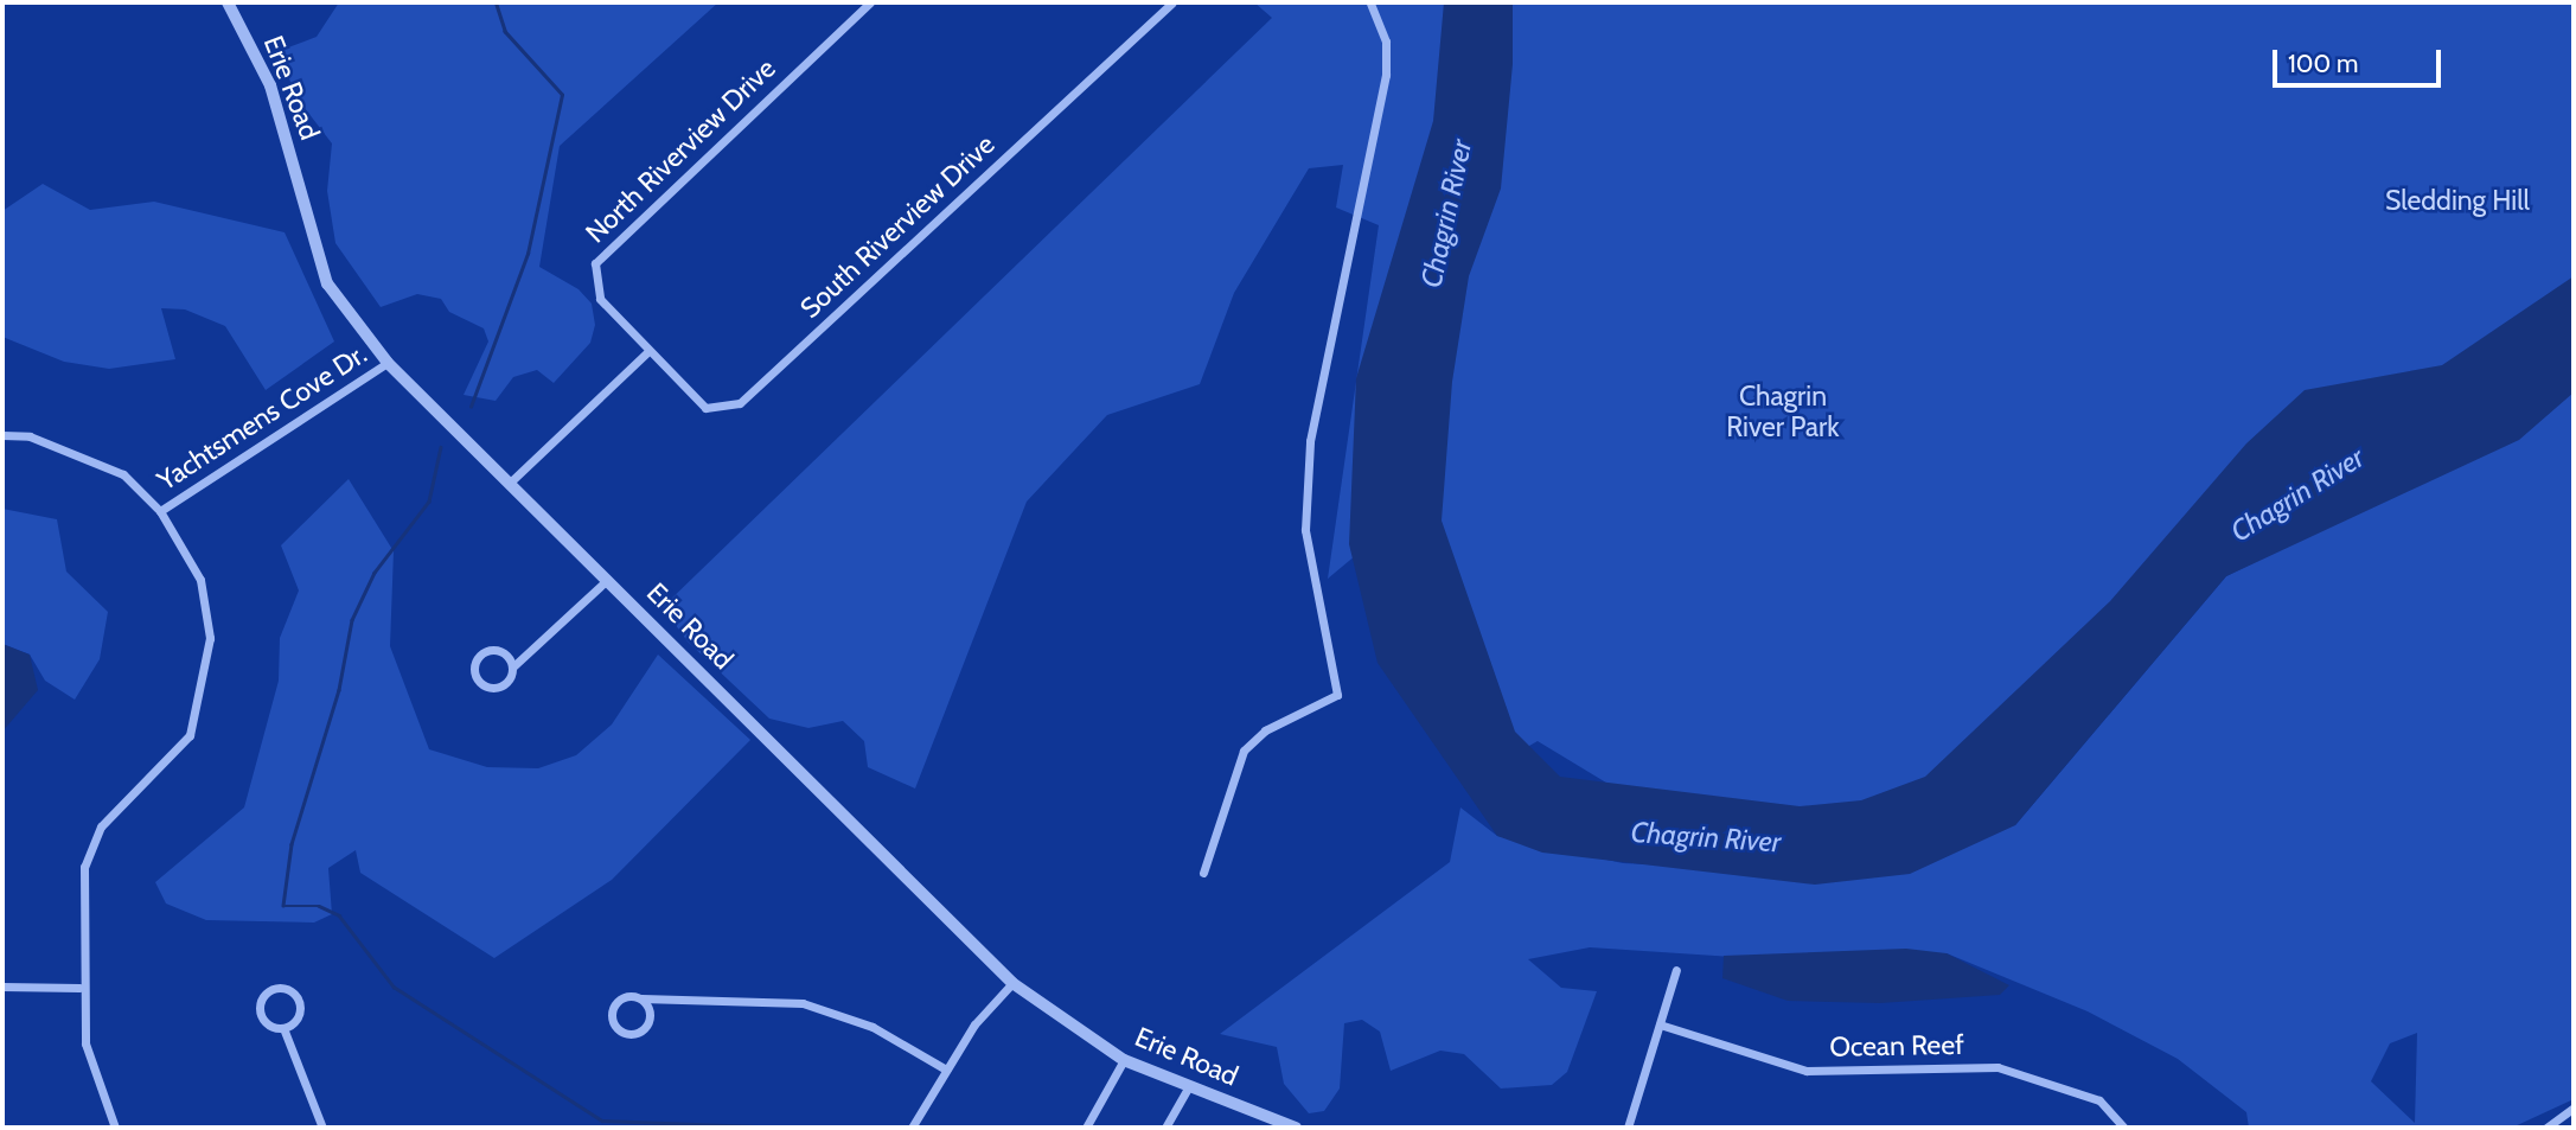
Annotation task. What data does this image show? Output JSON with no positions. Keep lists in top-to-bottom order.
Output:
{
  "streets": {
    "street": [
      "Erie Road",
      "North Riverview Drive",
      "South Riverview Drive",
      "Yachtsmens Cove Dr.",
      "Ocean Reef"
    ]
  },
  "crossings": [
    ["Erie Road", "Yachtsmens Cove Dr."],
    ["North Riverview Drive", "South Riverview Drive"]
  ],
  "water": ["Chagrin River"],
  "parks": ["Sledding Hill", "Chagrin River Park"],
  "scale_bar": "100 m"
}
